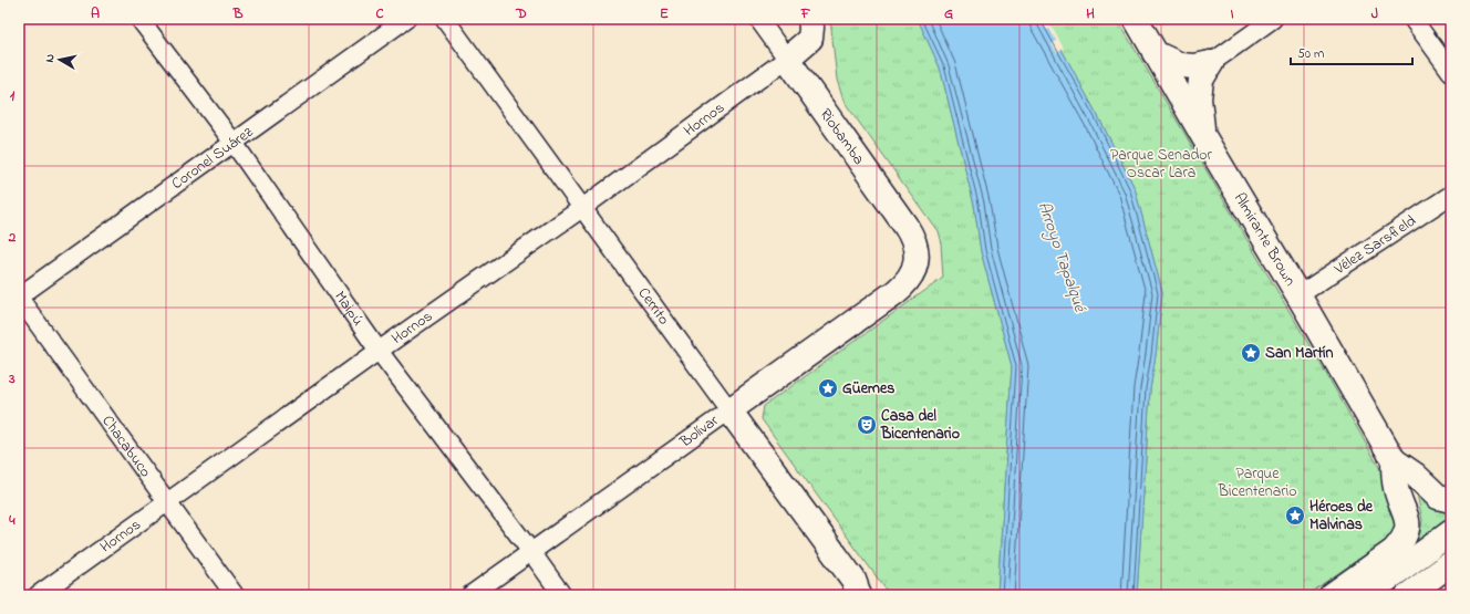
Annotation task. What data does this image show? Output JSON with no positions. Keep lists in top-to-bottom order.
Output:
{
  "streets": {
    "street": [
      "Hornos",
      "Riobamba",
      "Coronel Suárez",
      "Almirante Brown",
      "Vélez Sarsfield",
      "Cerrito",
      "Maipú",
      "Bolívar",
      "Chacabuco"
    ]
  },
  "crossings": [
    ["Hornos", "Riobamba"],
    ["Hornos", "Cerrito"],
    ["Hornos", "Maipú"],
    ["Hornos", "Chacabuco"],
    ["Riobamba", "Bolívar"],
    ["Coronel Suárez", "Maipú"],
    ["Coronel Suárez", "Chacabuco"],
    ["Almirante Brown", "Vélez Sarsfield"],
    ["Cerrito", "Bolívar"],
    ["Maipú", "Bolívar"]
  ],
  "water": ["Arroyo Tapalqué"],
  "parks": ["Parque Senador Oscar Lara", "Parque Bicentenario"],
  "places": {
    "place": ["San Martín", "Güemes", "Héroes de Malvinas"],
    "theatre": ["Casa del Bicentenario"]
  },
  "scale_bar": "50 m",
  "north": "left",
  "grid": {
    "columns": [
      "A",
      "B",
      "C",
      "D",
      "E",
      "F",
      "G",
      "H",
      "I",
      "J"
    ],
    "rows": [
      "1",
      "2",
      "3",
      "4"
    ]
  }
}
